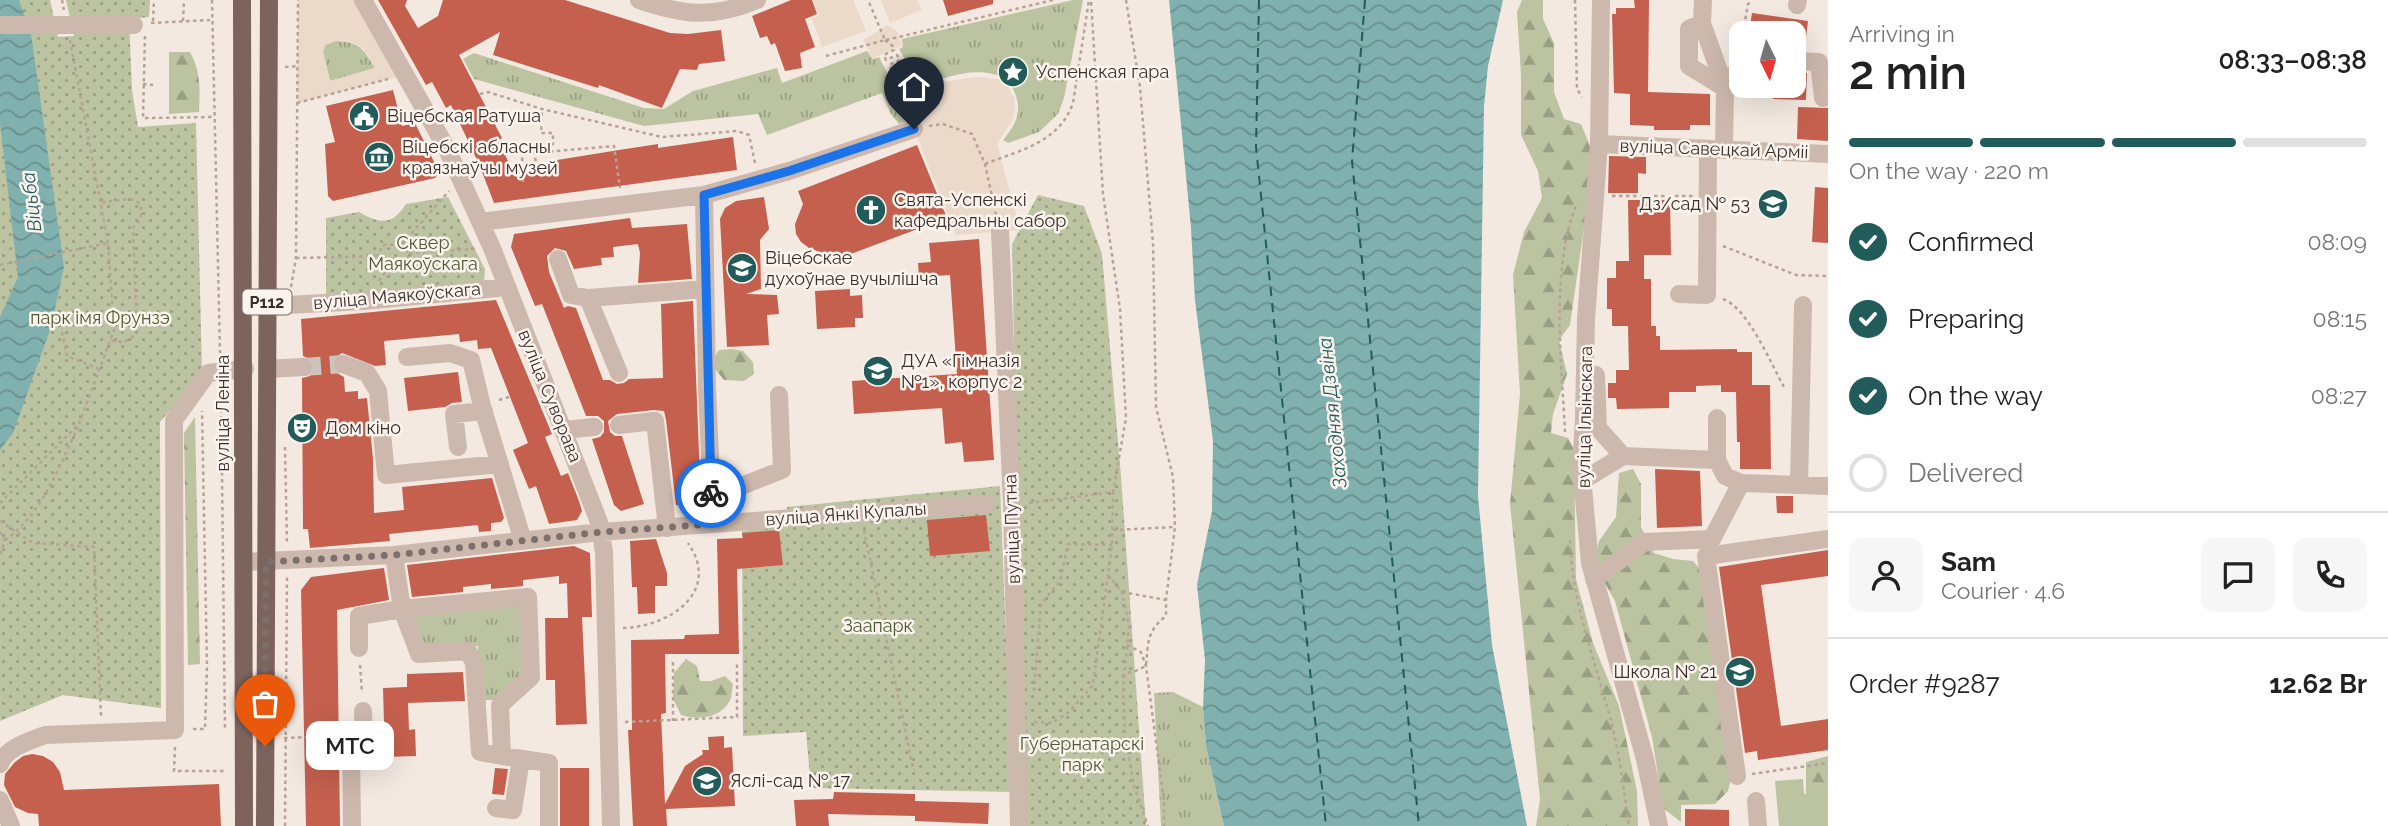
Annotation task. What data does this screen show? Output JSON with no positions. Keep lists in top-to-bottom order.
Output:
{
  "streets": {
    "main road": ["Р112", "вуліца Леніна"],
    "street": [
      "вуліца Савецкай Арміі",
      "вуліца Маякоўскага",
      "вуліца Суворава",
      "вуліца Ільінскага",
      "вуліца Янкі Купалы",
      "вуліца Путна"
    ]
  },
  "crossings": [
    ["вуліца Савецкай Арміі", "вуліца Ільінскага"],
    ["вуліца Маякоўскага", "вуліца Суворава"],
    ["Р112", "вуліца Янкі Купалы"],
    ["вуліца Суворава", "вуліца Янкі Купалы"],
    ["вуліца Леніна", "вуліца Янкі Купалы"]
  ],
  "water": ["Віцьба", "Заходняя Дзвіна"],
  "parks": [
    "Сквер Маякоўскага",
    "парк імя Фрунзэ",
    "Заапарк",
    "Губернатарскі парк"
  ],
  "places": {
    "place": ["Успенская гара"],
    "public building": ["Віцебская Ратуша"],
    "museum": ["Віцебскі абласны краязнаўчы музей"],
    "school or university": [
      "Дз/сад № 53",
      "Віцебскае духоўнае вучылішча",
      "ДУА «Гімназія №1», корпус 2",
      "Школа № 21",
      "Яслі-сад № 17"
    ],
    "church": ["Свята-Успенскі кафедральны сабор"],
    "theatre": ["Дом кіно"],
    "other": ["МТС"]
  },
  "north": "bottom",
  "page": {
    "heading": ["2 min", "Arriving in", "08:33–08:38"],
    "panel": [
      "Sam",
      "Courier · 4.6",
      "Order #9287",
      "12.62 Br"
    ],
    "bar": "On the way · 220 m",
    "list": [
      ["Confirmed", "08:09"],
      ["Preparing", "08:15"],
      ["On the way", "08:27"],
      "Delivered"
    ],
    "bubble": "МТС"
  }
}
